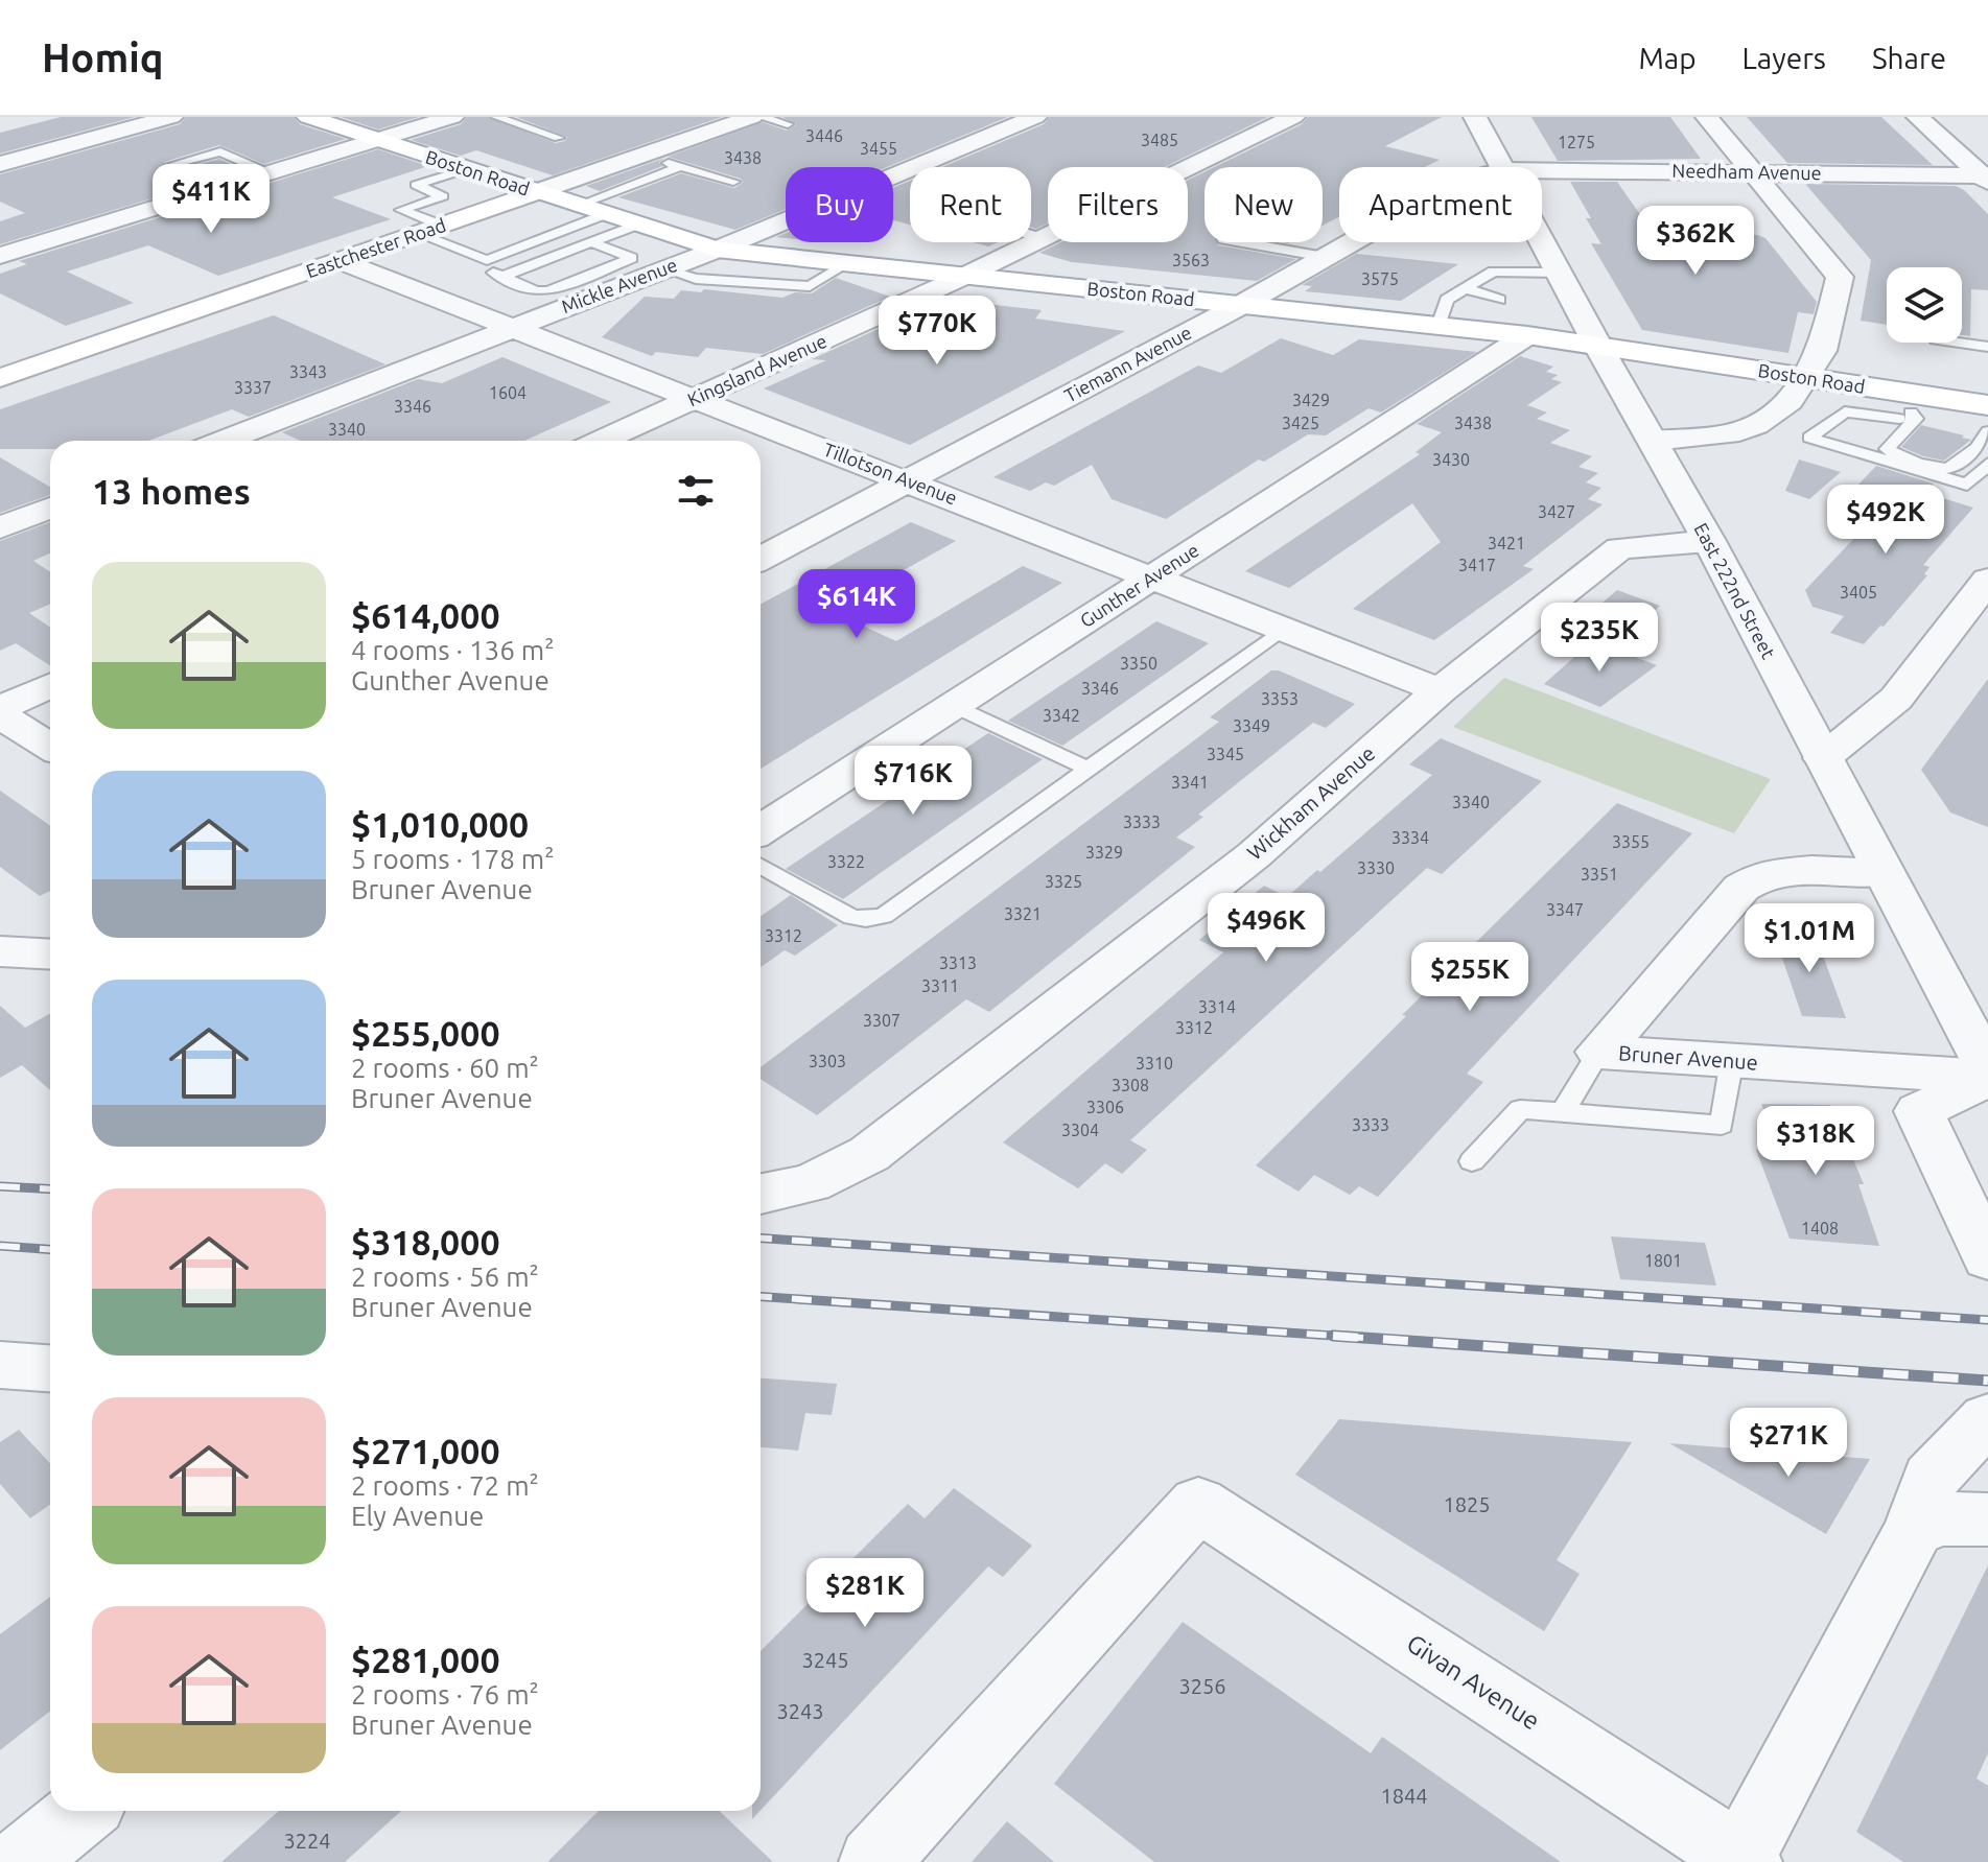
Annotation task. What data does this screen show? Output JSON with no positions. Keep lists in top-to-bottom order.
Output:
{
  "streets": {
    "main road": ["Boston Road", "Eastchester Road"],
    "street": [
      "Needham Avenue",
      "Mickle Avenue",
      "Tiemann Avenue",
      "Kingsland Avenue",
      "Tillotson Avenue",
      "Gunther Avenue",
      "East 222nd Street",
      "Wickham Avenue",
      "Bruner Avenue",
      "Givan Avenue"
    ]
  },
  "crossings": [
    ["Boston Road", "Eastchester Road"],
    ["Boston Road", "Mickle Avenue"],
    ["Boston Road", "Tiemann Avenue"],
    ["Boston Road", "Kingsland Avenue"],
    ["Boston Road", "Gunther Avenue"],
    ["Boston Road", "East 222nd Street"],
    ["Eastchester Road", "Tillotson Avenue"],
    ["Mickle Avenue", "Tillotson Avenue"],
    ["Tiemann Avenue", "Tillotson Avenue"],
    ["Kingsland Avenue", "Tillotson Avenue"],
    ["Tillotson Avenue", "Gunther Avenue"],
    ["Tillotson Avenue", "Wickham Avenue"],
    ["East 222nd Street", "Wickham Avenue"],
    ["East 222nd Street", "Bruner Avenue"]
  ],
  "house_numbers": [
    "3446",
    "3485",
    "1275",
    "3455",
    "3438",
    "3563",
    "3575",
    "3343",
    "3337",
    "1604",
    "3429",
    "3346",
    "3425",
    "3438",
    "3340",
    "3430",
    "3427",
    "3421",
    "3417",
    "3405",
    "3350",
    "3346",
    "3353",
    "3342",
    "3349",
    "3345",
    "3341",
    "3340",
    "3333",
    "3334",
    "3355",
    "3329",
    "3322",
    "3330",
    "3351",
    "3325",
    "3347",
    "3321",
    "3312",
    "3313",
    "3311",
    "3314",
    "3307",
    "3312",
    "3303",
    "3310",
    "3308",
    "3306",
    "3333",
    "3304",
    "1408",
    "1801",
    "1825",
    "3245",
    "3256",
    "3243",
    "1844",
    "3224"
  ],
  "page": {
    "header": "Homiq",
    "nav": ["Map", "Layers", "Share"],
    "price": [
      "$411K",
      "$362K",
      "$770K",
      "$492K",
      "$614K",
      "$235K",
      "$716K",
      "$496K",
      "$1.01M",
      "$255K",
      "$318K",
      "$271K",
      "$281K"
    ],
    "chip": [
      "Buy",
      "Rent",
      "Filters",
      "New",
      "Apartment"
    ],
    "heading": "13 homes",
    "list": [
      {
        "name": "$614,000",
        "note": "4 rooms · 136 m² · Gunther Avenue"
      },
      {
        "name": "$1,010,000",
        "note": "5 rooms · 178 m² · Bruner Avenue"
      },
      {
        "name": "$255,000",
        "note": "2 rooms · 60 m² · Bruner Avenue"
      },
      {
        "name": "$318,000",
        "note": "2 rooms · 56 m² · Bruner Avenue"
      },
      {
        "name": "$271,000",
        "note": "2 rooms · 72 m² · Ely Avenue"
      },
      {
        "name": "$281,000",
        "note": "2 rooms · 76 m² · Bruner Avenue"
      }
    ]
  }
}
